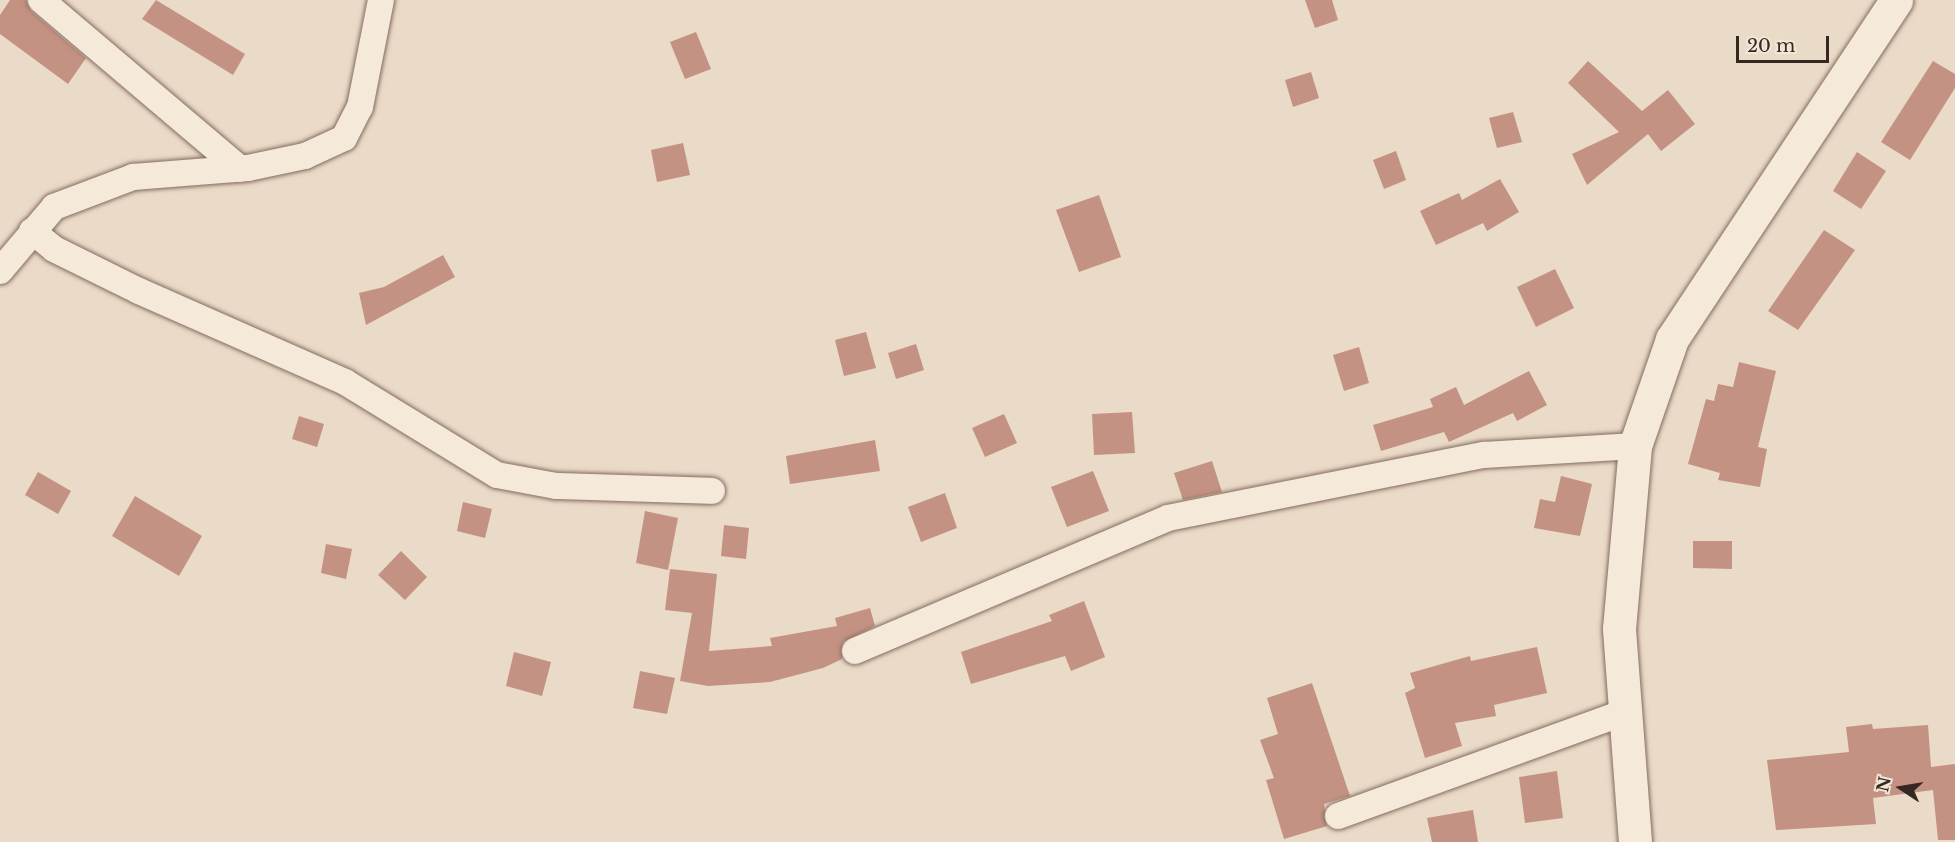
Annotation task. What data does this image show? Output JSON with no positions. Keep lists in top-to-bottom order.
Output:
{
  "scale_bar": "20 m",
  "north": "left"
}
